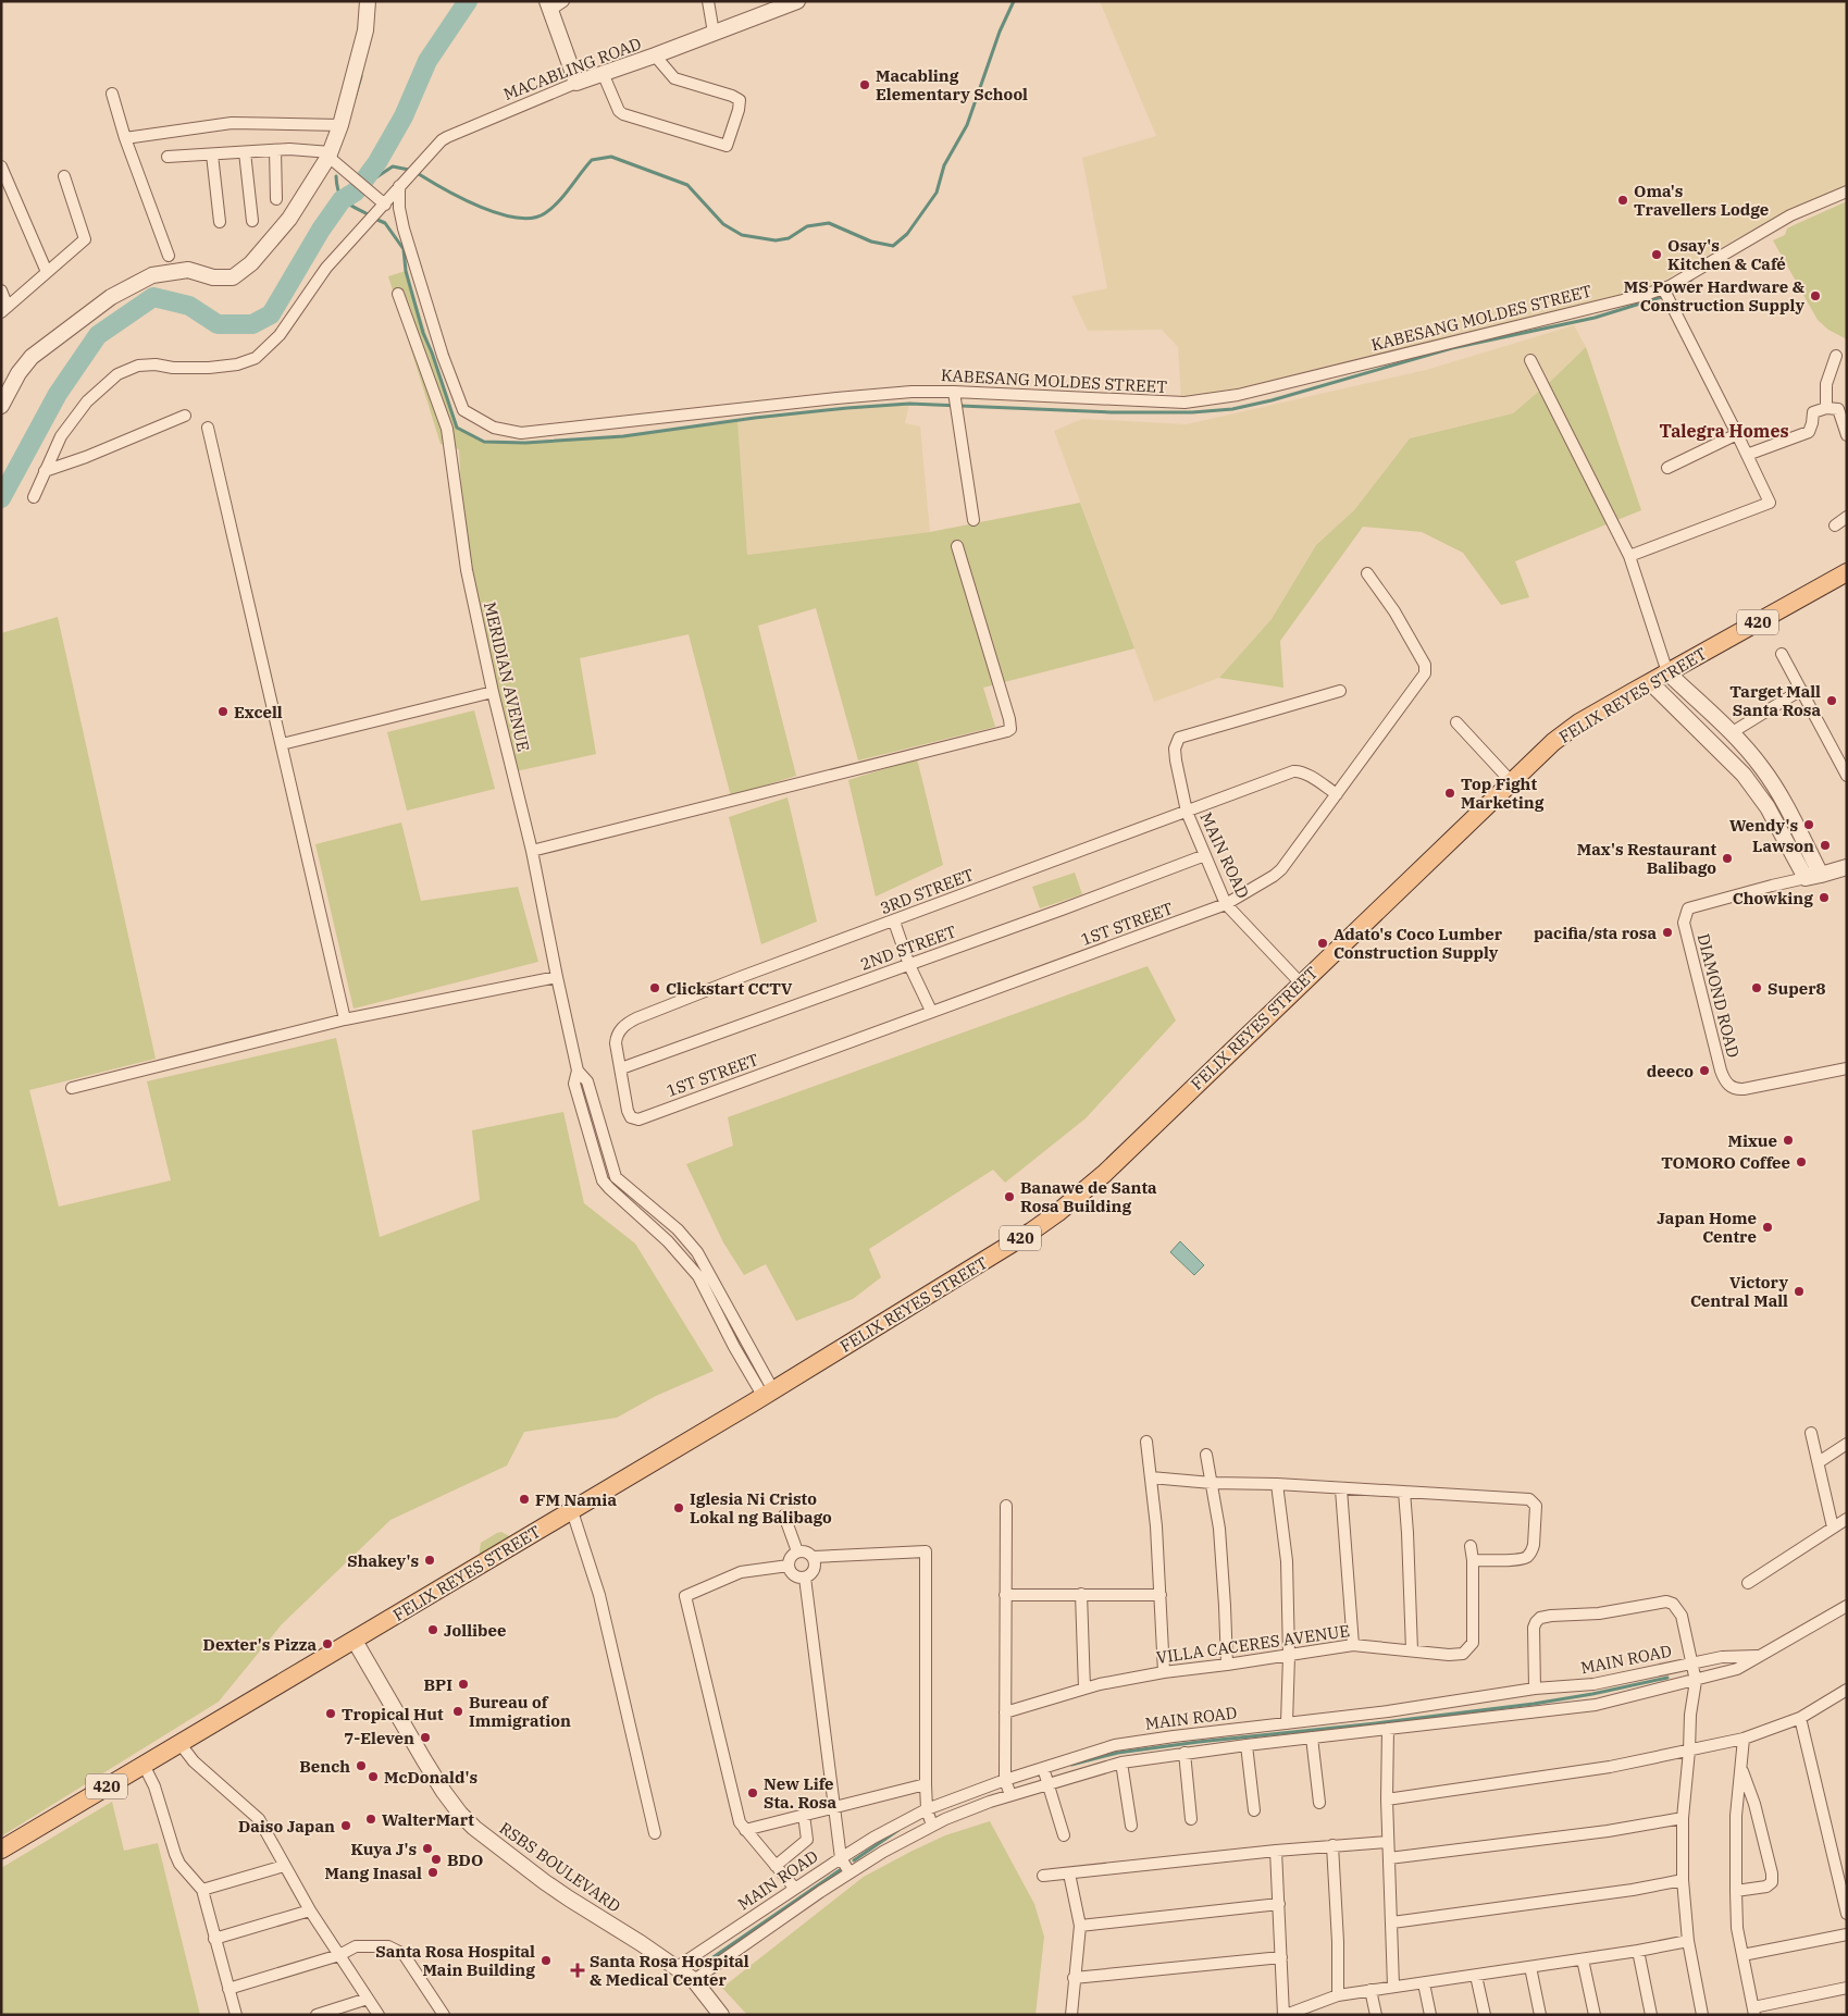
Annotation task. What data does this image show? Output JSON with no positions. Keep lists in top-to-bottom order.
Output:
{
  "streets": {
    "main road": ["420", "FELIX REYES STREET"],
    "street": [
      "MACABLING ROAD",
      "KABESANG MOLDES STREET",
      "MERIDIAN AVENUE",
      "MAIN ROAD",
      "3RD STREET",
      "1ST STREET",
      "2ND STREET",
      "DIAMOND ROAD",
      "VILLA CACERES AVENUE",
      "RSBS BOULEVARD"
    ]
  },
  "crossings": [
    ["MACABLING ROAD", "KABESANG MOLDES STREET"],
    ["MERIDIAN AVENUE", "FELIX REYES STREET"],
    ["FELIX REYES STREET", "MAIN ROAD"],
    ["FELIX REYES STREET", "RSBS BOULEVARD"],
    ["MAIN ROAD", "3RD STREET"],
    ["MAIN ROAD", "1ST STREET"],
    ["MAIN ROAD", "2ND STREET"],
    ["MAIN ROAD", "RSBS BOULEVARD"],
    ["3RD STREET", "1ST STREET"],
    ["3RD STREET", "2ND STREET"]
  ],
  "districts": ["Talegra Homes"],
  "places": {
    "other": [
      "Macabling Elementary School",
      "Oma's Travellers Lodge",
      "Osay's Kitchen & Café",
      "MS Power Hardware & Construction Supply",
      "Target Mall Santa Rosa",
      "Excell",
      "Top Fight Marketing",
      "Wendy's",
      "Lawson",
      "Max's Restaurant Balibago",
      "Chowking",
      "pacifia/sta rosa",
      "Adato's Coco Lumber Construction Supply",
      "Clickstart CCTV",
      "Super8",
      "deeco",
      "Mixue",
      "TOMORO Coffee",
      "Banawe de Santa Rosa Building",
      "Japan Home Centre",
      "Victory Central Mall",
      "FM Namia",
      "Iglesia Ni Cristo Lokal ng Balibago",
      "Shakey's",
      "Jollibee",
      "Dexter's Pizza",
      "BPI",
      "Bureau of Immigration",
      "Tropical Hut",
      "7-Eleven",
      "Bench",
      "McDonald's",
      "New Life Sta. Rosa",
      "WalterMart",
      "Daiso Japan",
      "Kuya J's",
      "BDO",
      "Mang Inasal",
      "Santa Rosa Hospital Main Building"
    ],
    "health": ["Santa Rosa Hospital & Medical Center"]
  }
}
